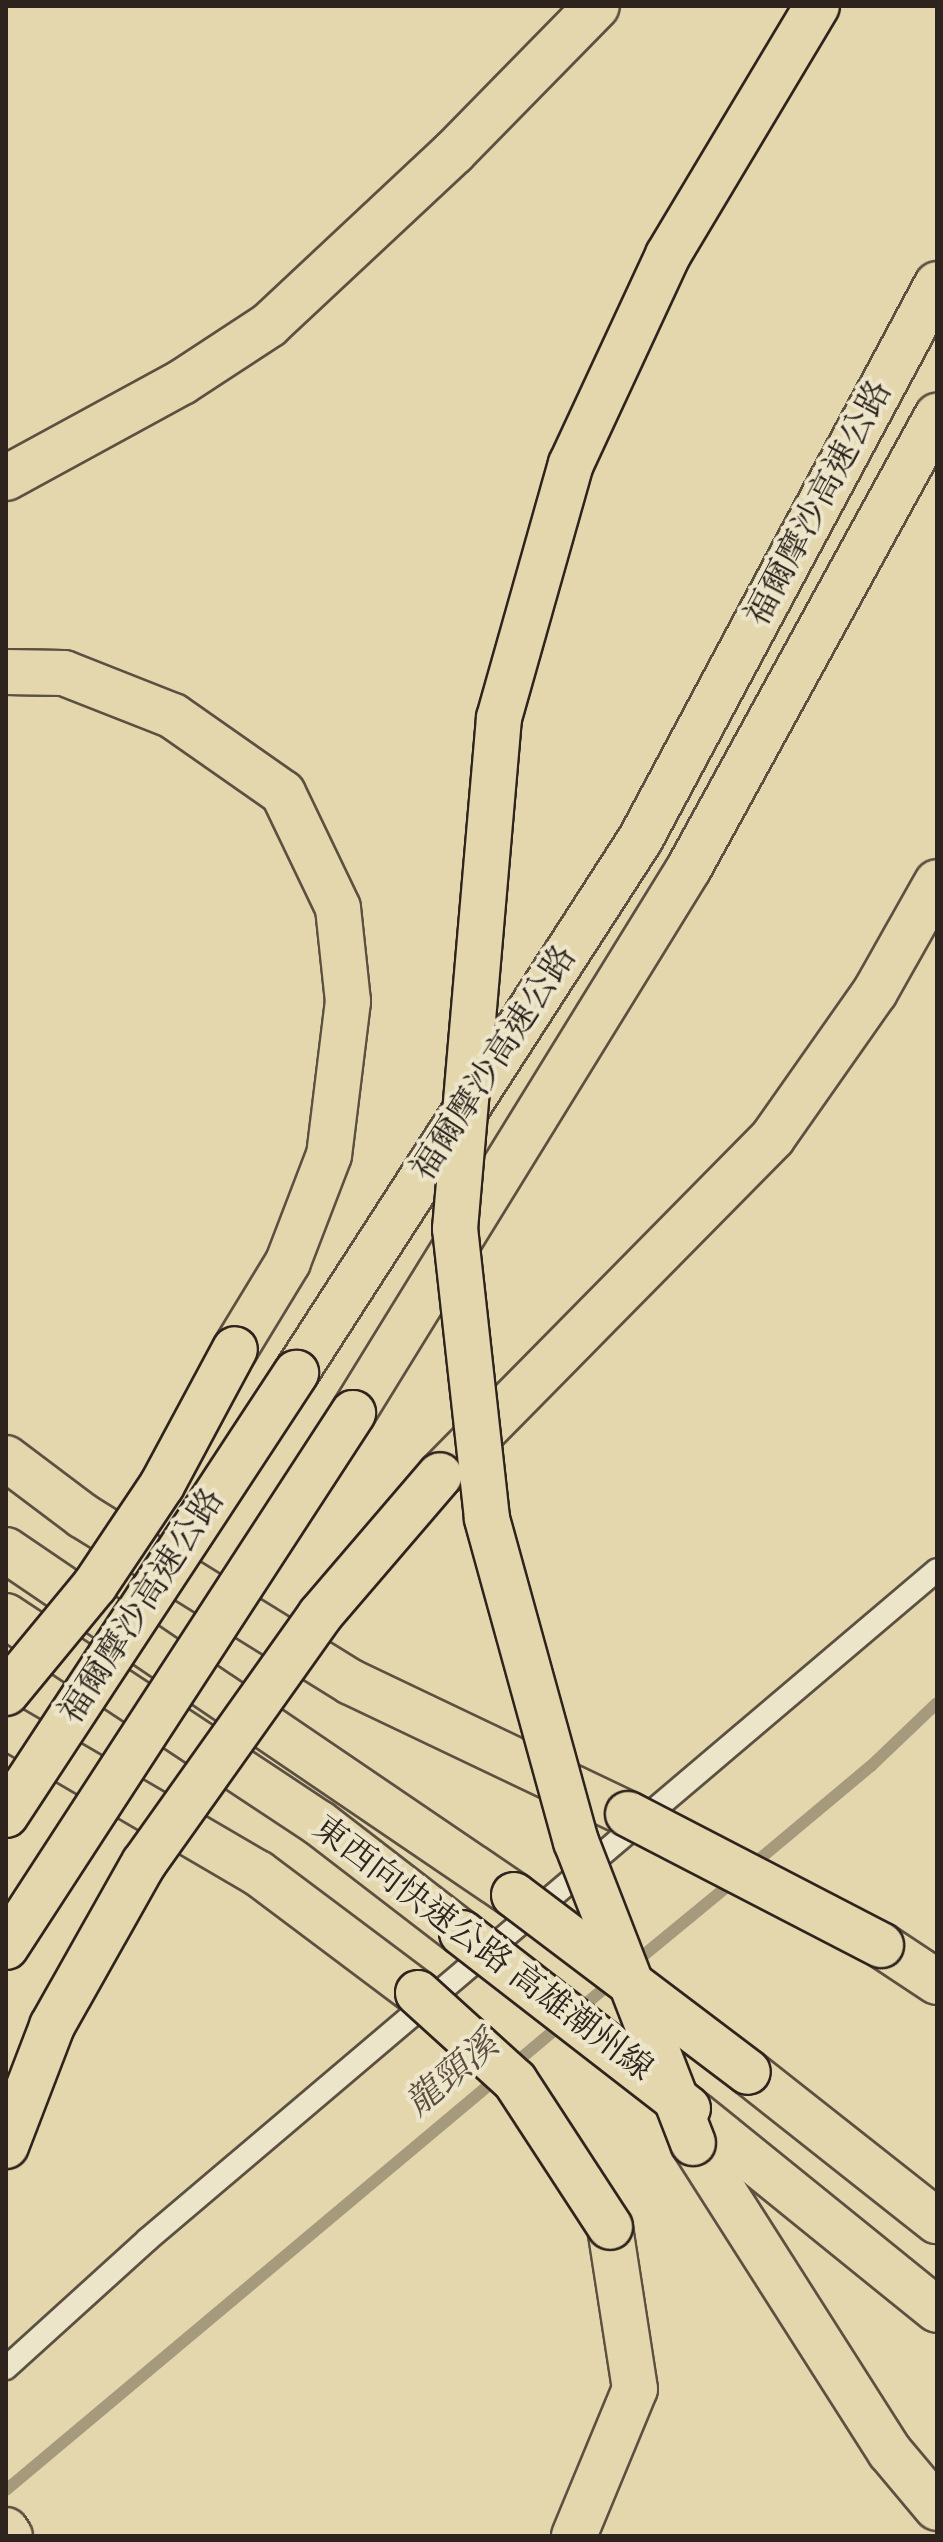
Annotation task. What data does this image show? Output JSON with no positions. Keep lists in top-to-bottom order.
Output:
{
  "streets": {
    "highway": ["福爾摩沙高速公路", "東西向快速公路 高雄潮州線"]
  },
  "water": ["龍頸溪"]
}
